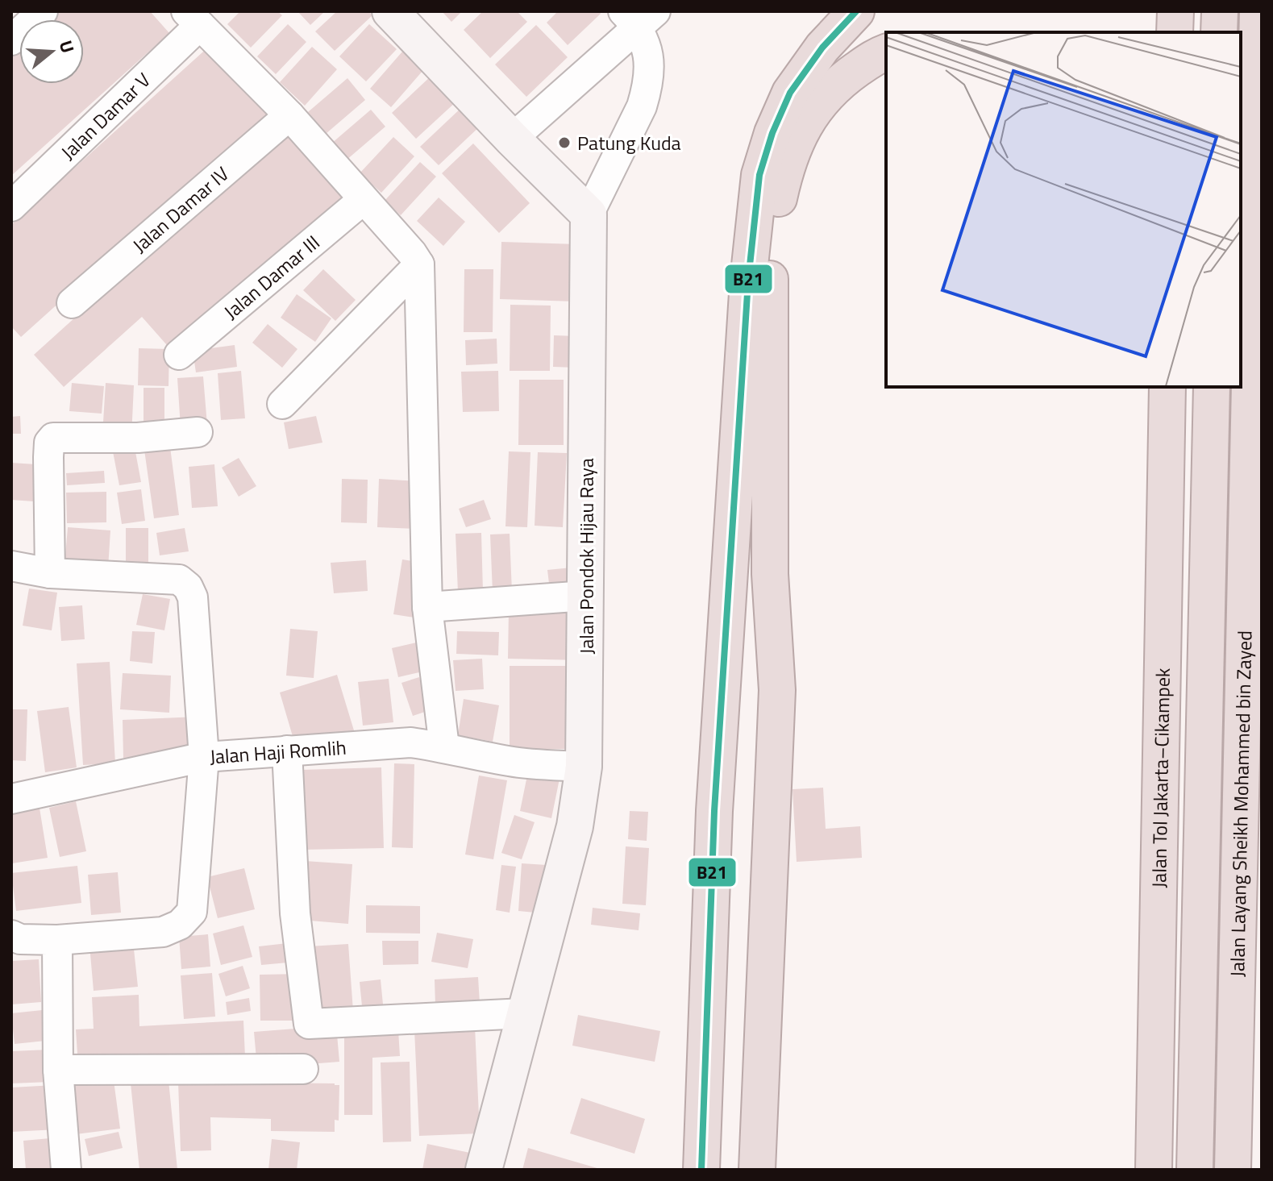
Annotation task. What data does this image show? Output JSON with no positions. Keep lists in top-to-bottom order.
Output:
{
  "streets": {
    "highway": ["Jalan Tol Jakarta–Cikampek", "Jalan Layang Sheikh Mohammed bin Zayed"],
    "street": [
      "Jalan Damar V",
      "Jalan Damar IV",
      "Jalan Damar III",
      "Jalan Pondok Hijau Raya",
      "Jalan Haji Romlih"
    ]
  },
  "crossings": [
    ["Jalan Pondok Hijau Raya", "Jalan Haji Romlih"]
  ],
  "places": ["Patung Kuda"],
  "lines": ["transit line B21"],
  "north": "right"
}
